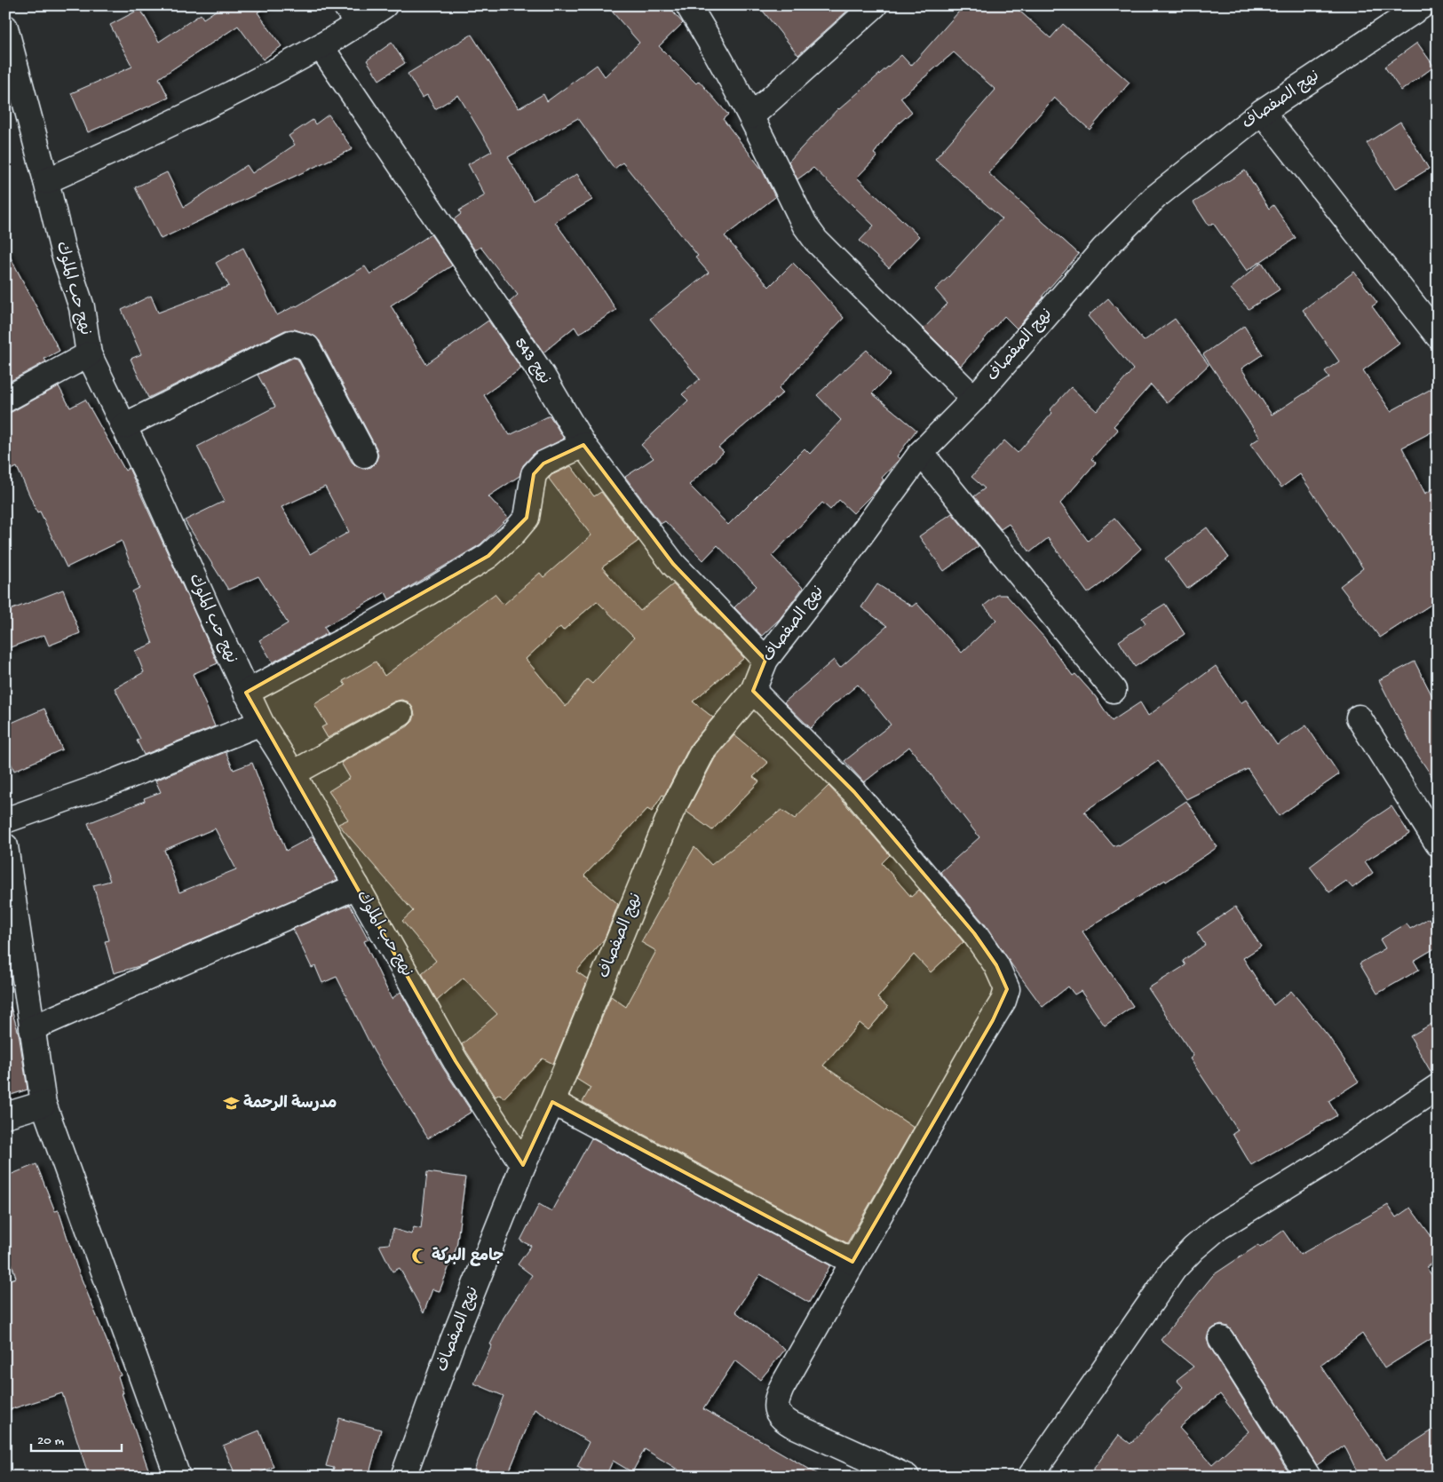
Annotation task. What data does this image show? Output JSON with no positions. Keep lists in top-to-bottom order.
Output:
{
  "streets": {
    "street": ["نهج الصفصاف", "نهج حب الملوك", "نهج 543"]
  },
  "crossings": [
    ["نهج الصفصاف", "نهج حب الملوك"],
    ["نهج الصفصاف", "نهج 543"]
  ],
  "places": {
    "school or university": ["مدرسة الرحمة"],
    "mosque": ["جامع البركة"]
  },
  "scale_bar": "20 m"
}
